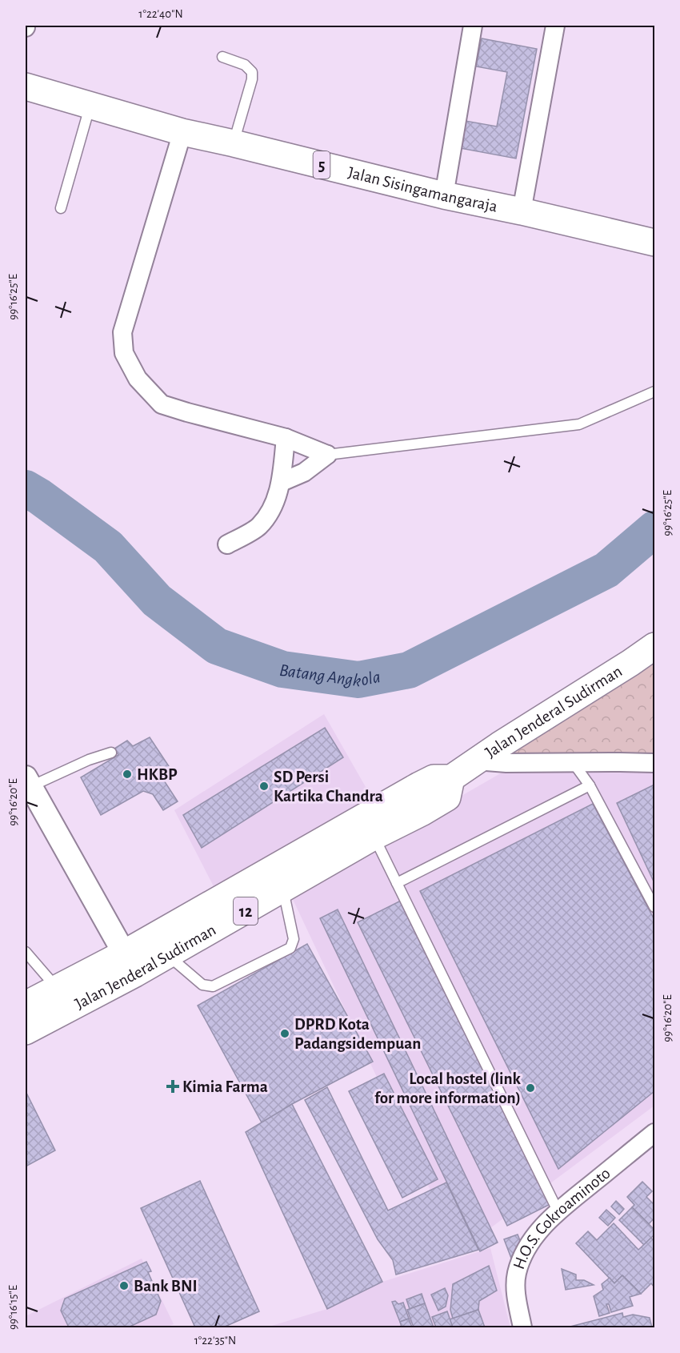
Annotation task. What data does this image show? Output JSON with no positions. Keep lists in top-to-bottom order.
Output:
{
  "streets": {
    "highway": [
      "5",
      "Jalan Sisingamangaraja",
      "Jalan Jenderal Sudirman",
      "12"
    ],
    "street": ["H.O.S. Cokroaminoto"]
  },
  "crossings": [
    ["5", "Jalan Sisingamangaraja"]
  ],
  "water": ["Batang Angkola"],
  "places": {
    "other": [
      "HKBP",
      "SD Persi Kartika Chandra",
      "DPRD Kota Padangsidempuan",
      "Local hostel (link for more information)",
      "Bank BNI"
    ],
    "health": ["Kimia Farma"]
  },
  "coordinates": [
    "1°22'40\"N",
    "99°16'25\"E",
    "99°16'20\"E",
    "99°16'15\"E",
    "1°22'35\"N"
  ]
}
